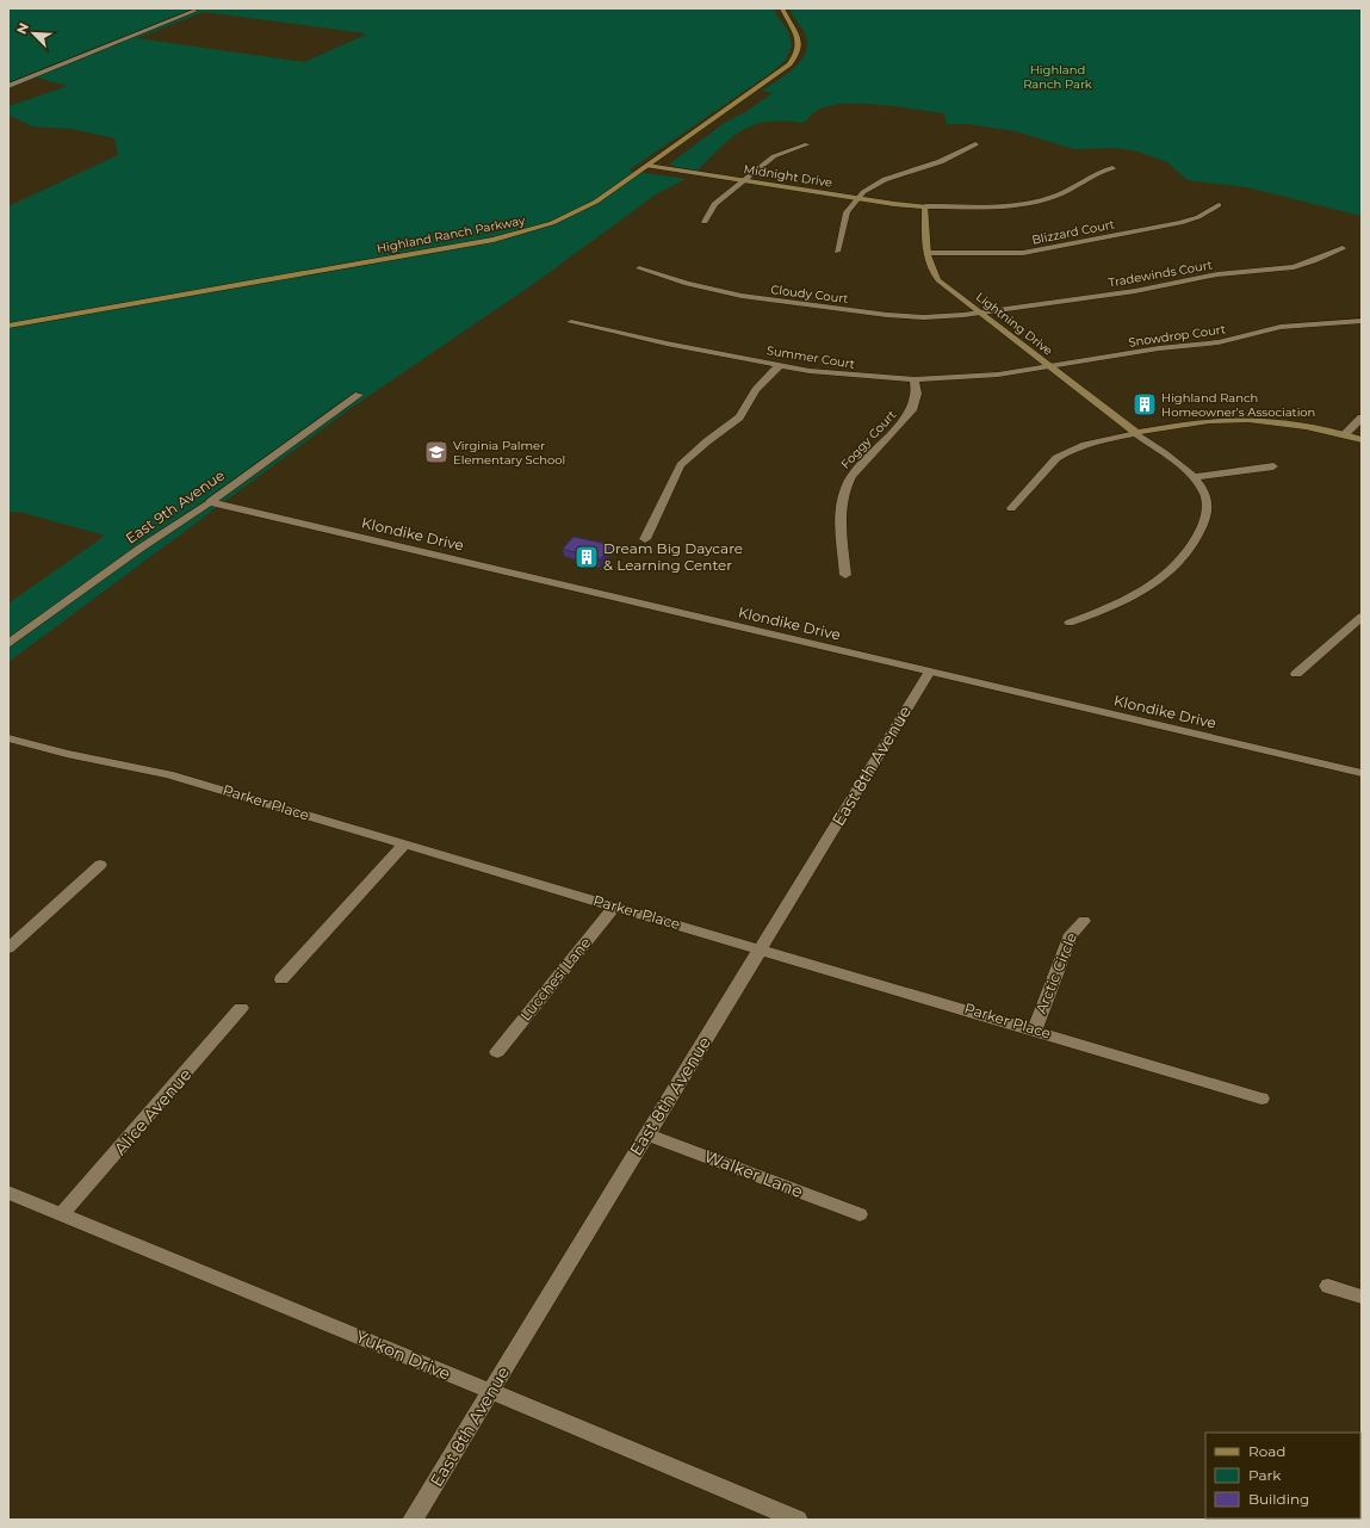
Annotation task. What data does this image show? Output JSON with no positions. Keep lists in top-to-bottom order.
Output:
{
  "streets": {
    "main road": ["Midnight Drive", "Highland Ranch Parkway", "Lightning Drive"],
    "street": [
      "Blizzard Court",
      "Tradewinds Court",
      "Cloudy Court",
      "Snowdrop Court",
      "Summer Court",
      "Foggy Court",
      "East 9th Avenue",
      "Klondike Drive",
      "East 8th Avenue",
      "Parker Place",
      "Arctic Circle",
      "Lucchesi Lane",
      "Alice Avenue",
      "Walker Lane",
      "Yukon Drive"
    ]
  },
  "crossings": [
    ["Midnight Drive", "Highland Ranch Parkway"],
    ["Midnight Drive", "Lightning Drive"],
    ["Blizzard Court", "Lightning Drive"],
    ["Tradewinds Court", "Cloudy Court"],
    ["Tradewinds Court", "Lightning Drive"],
    ["Cloudy Court", "Lightning Drive"],
    ["Lightning Drive", "Snowdrop Court"],
    ["Lightning Drive", "Summer Court"],
    ["Snowdrop Court", "Summer Court"],
    ["Summer Court", "Foggy Court"],
    ["East 9th Avenue", "Klondike Drive"],
    ["Klondike Drive", "East 8th Avenue"],
    ["East 8th Avenue", "Parker Place"],
    ["East 8th Avenue", "Walker Lane"],
    ["East 8th Avenue", "Yukon Drive"],
    ["Parker Place", "Arctic Circle"],
    ["Parker Place", "Lucchesi Lane"],
    ["Alice Avenue", "Yukon Drive"]
  ],
  "parks": ["Highland Ranch Park"],
  "places": {
    "building": ["Highland Ranch Homeowner's Association", "Dream Big Daycare & Learning Center"],
    "school or university": ["Virginia Palmer Elementary School"]
  },
  "legend": ["Road", "Park", "Building"],
  "north": "top left"
}
